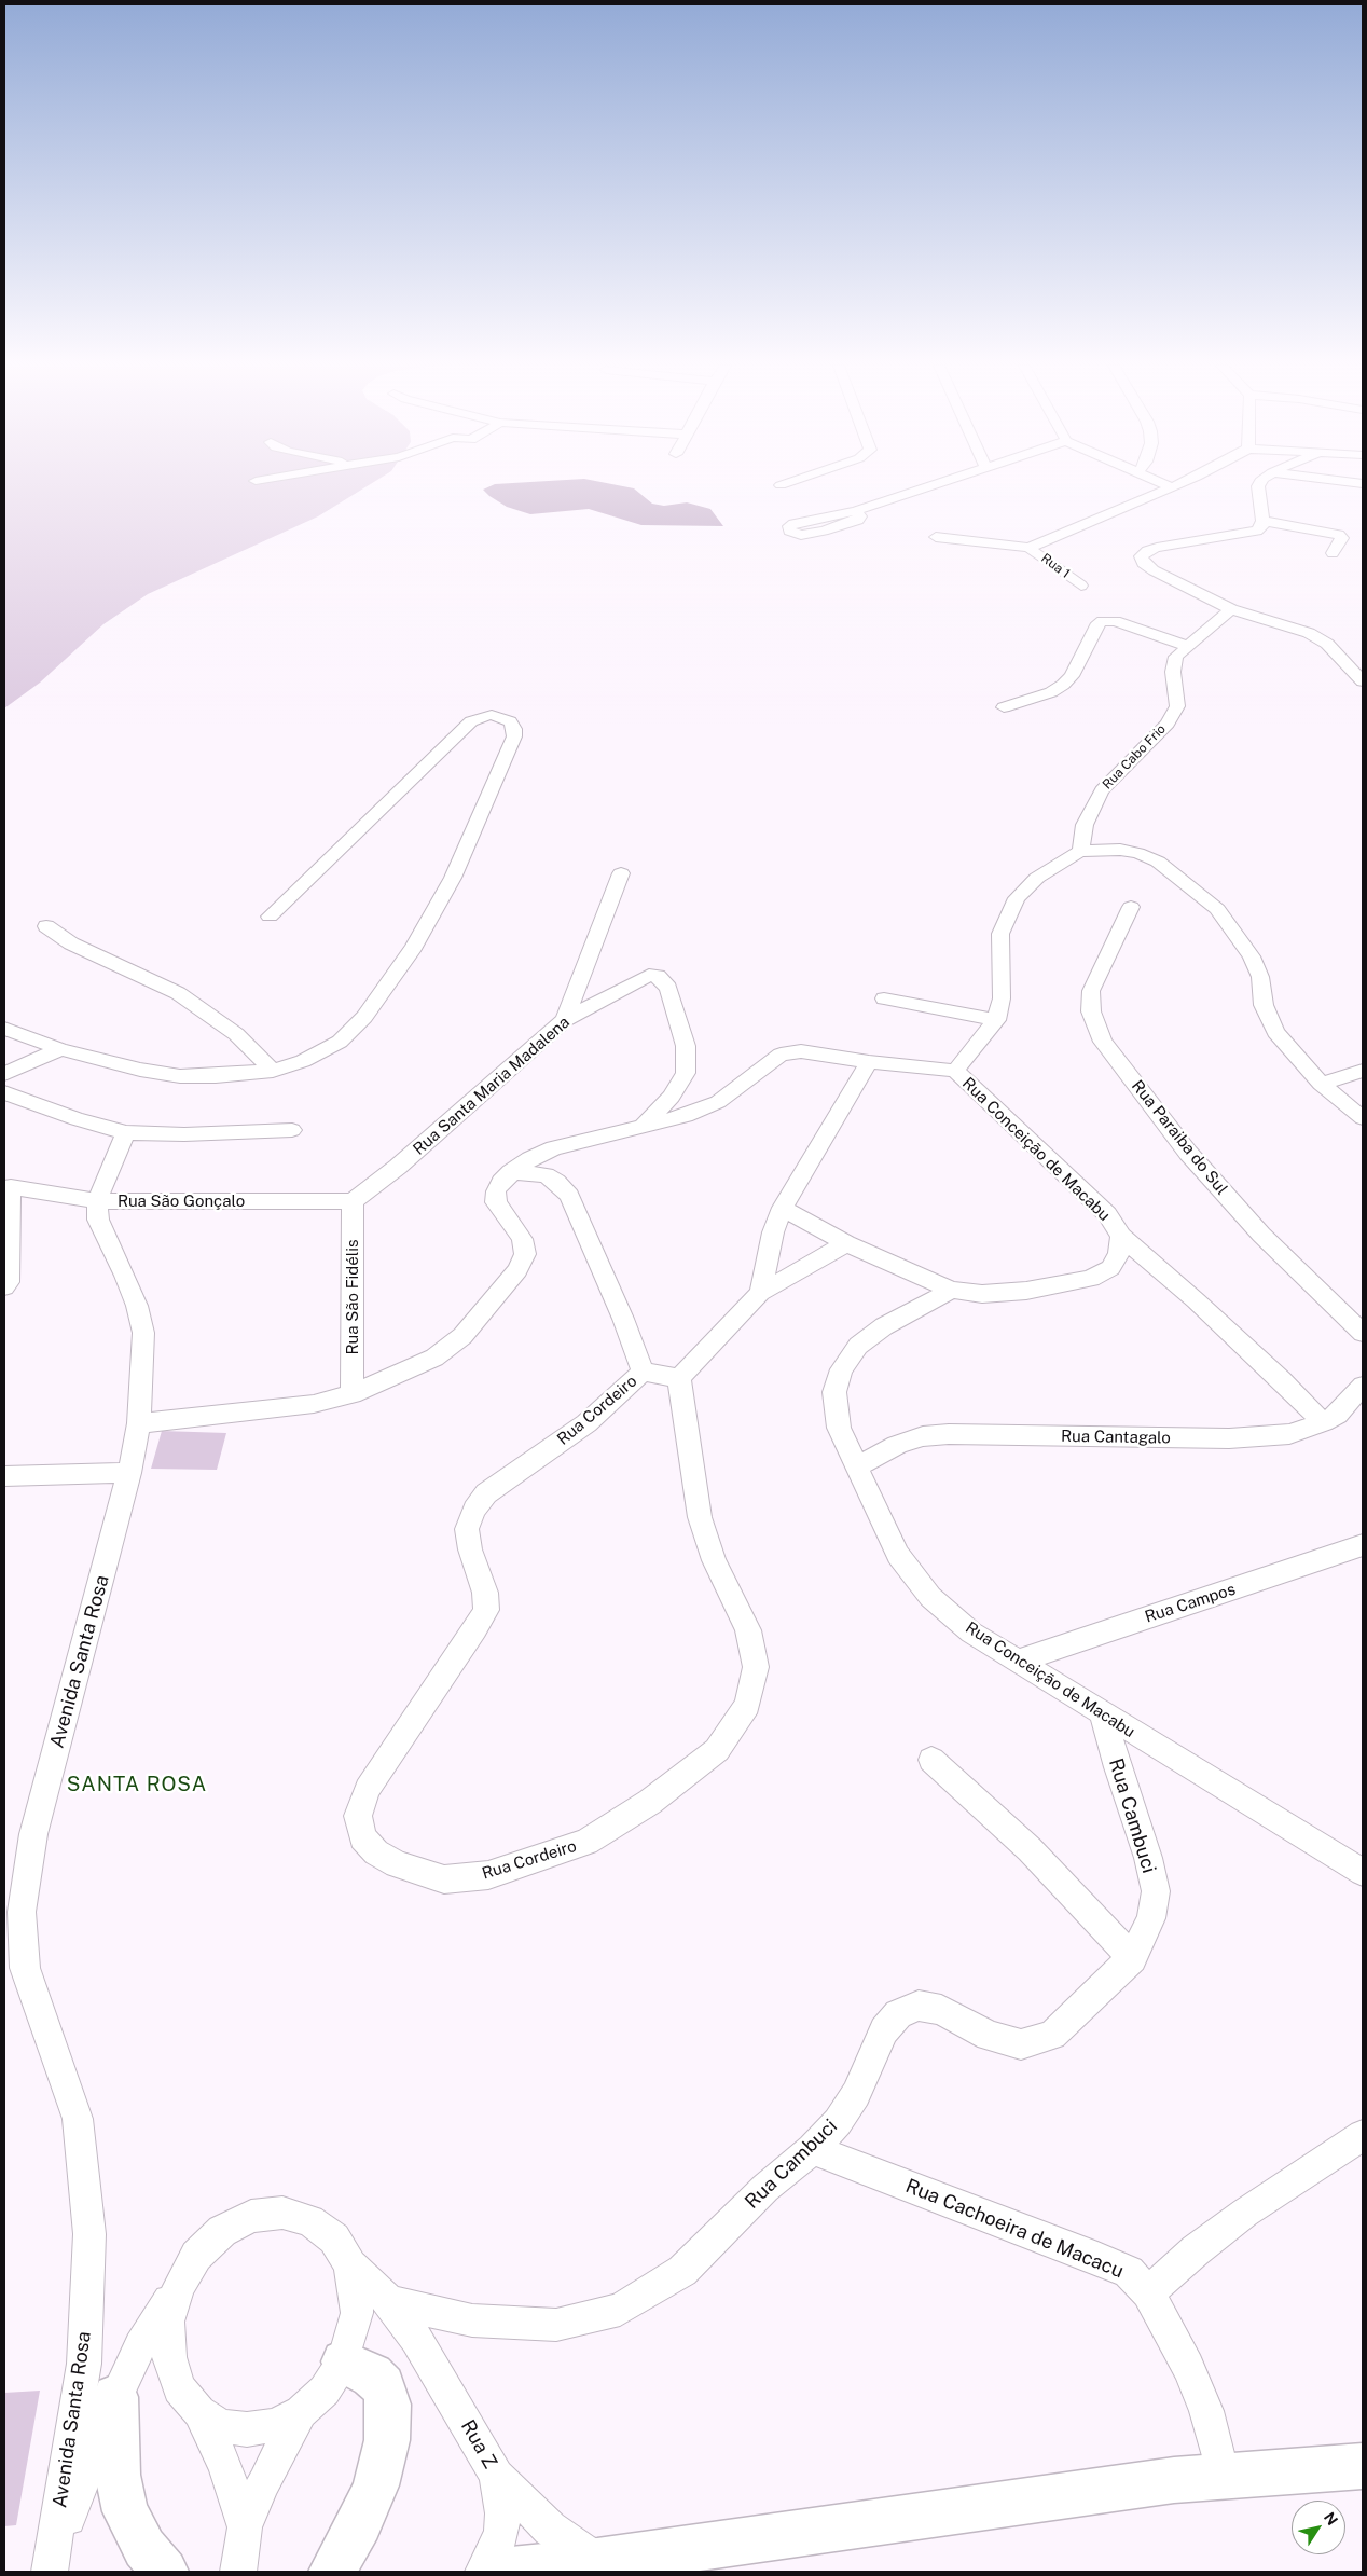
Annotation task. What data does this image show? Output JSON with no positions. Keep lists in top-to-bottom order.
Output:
{
  "streets": {
    "street": [
      "Rua 1",
      "Rua Cabo Frio",
      "Rua Santa Maria Madalena",
      "Rua Paraiba do Sul",
      "Rua Conceição de Macabu",
      "Rua São Gonçalo",
      "Rua São Fidélis",
      "Rua Cordeiro",
      "Rua Cantagalo",
      "Rua Campos",
      "Avenida Santa Rosa",
      "Rua Cambuci",
      "Rua Cachoeira de Macacu",
      "Rua Z"
    ]
  },
  "crossings": [
    ["Rua Santa Maria Madalena", "Rua Conceição de Macabu"],
    ["Rua Santa Maria Madalena", "Rua São Gonçalo"],
    ["Rua Santa Maria Madalena", "Rua São Fidélis"],
    ["Rua Conceição de Macabu", "Rua São Fidélis"],
    ["Rua Conceição de Macabu", "Rua Cantagalo"],
    ["Rua Conceição de Macabu", "Rua Campos"],
    ["Rua Conceição de Macabu", "Avenida Santa Rosa"],
    ["Rua Conceição de Macabu", "Rua Cambuci"],
    ["Rua São Gonçalo", "Rua São Fidélis"],
    ["Rua São Gonçalo", "Avenida Santa Rosa"],
    ["Rua Cambuci", "Rua Cachoeira de Macacu"],
    ["Rua Cambuci", "Rua Z"]
  ],
  "districts": ["SANTA ROSA"],
  "north": "top right"
}
